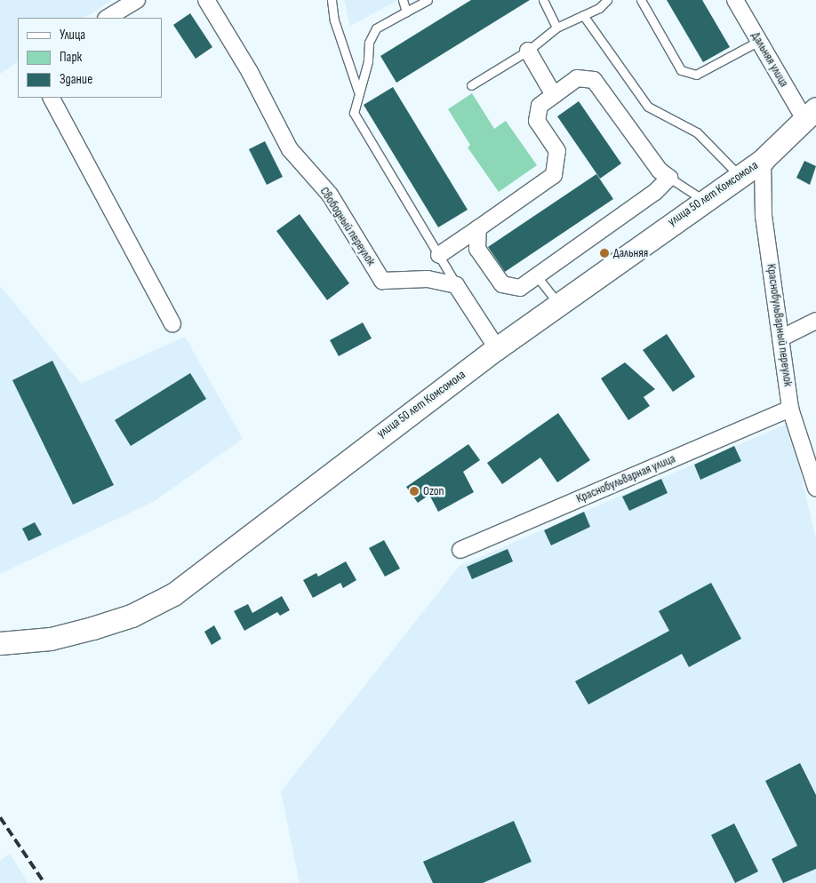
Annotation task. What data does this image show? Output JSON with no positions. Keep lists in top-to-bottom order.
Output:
{
  "streets": {
    "street": [
      "Дальняя улица",
      "улица 50 лет Комсомола",
      "Свободный переулок",
      "Краснобульварный переулок",
      "Краснобульварная улица"
    ]
  },
  "crossings": [
    ["Дальняя улица", "улица 50 лет Комсомола"],
    ["улица 50 лет Комсомола", "Краснобульварный переулок"],
    ["Краснобульварный переулок", "Краснобульварная улица"]
  ],
  "places": ["Дальняя", "Ozon"],
  "legend": ["Улица", "Парк", "Здание"]
}
